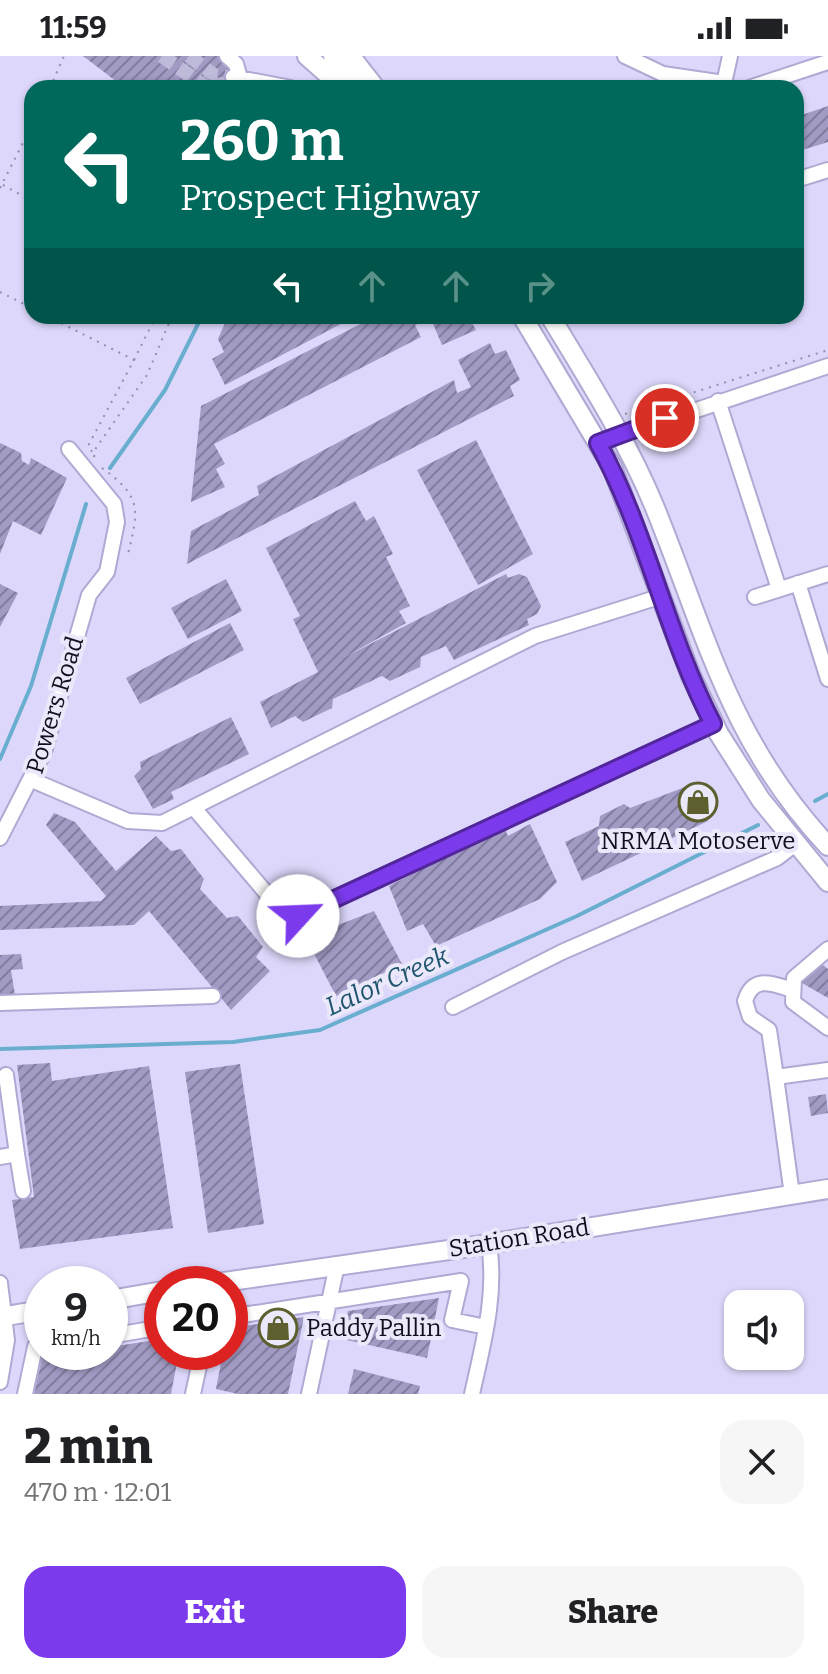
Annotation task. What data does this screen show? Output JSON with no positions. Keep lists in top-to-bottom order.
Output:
{
  "streets": {
    "main road": ["Station Road"],
    "street": ["Powers Road"]
  },
  "water": ["Lalor Creek"],
  "places": {
    "shop": ["NRMA Motoserve", "Paddy Pallin"]
  },
  "page": {
    "status": "11:59",
    "turn": ["260 m", "Prospect Highway"],
    "speed": "9 km/h",
    "limit": "20",
    "heading": ["2 min", "470 m · 12:01"],
    "buttons": ["Exit", "Share"]
  }
}
